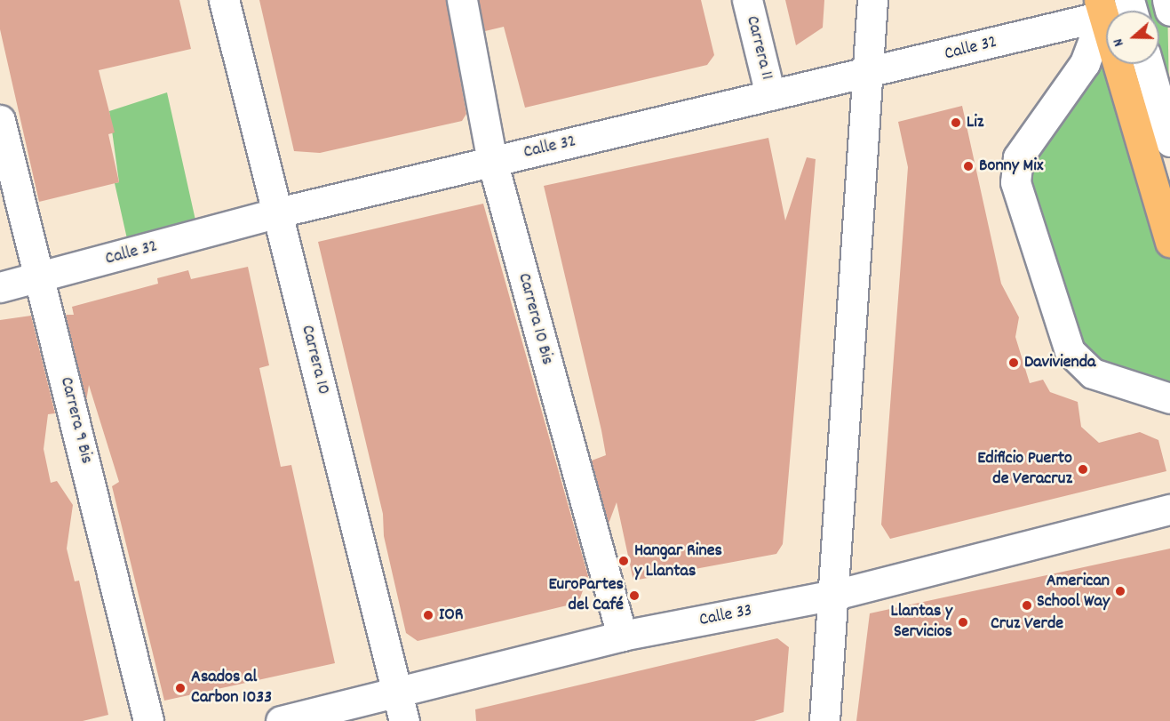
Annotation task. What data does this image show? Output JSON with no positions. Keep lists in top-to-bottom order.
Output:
{
  "streets": {
    "street": [
      "Carrera 11",
      "Calle 32",
      "Carrera 10 Bis",
      "Carrera 10",
      "Carrera 9 Bis",
      "Calle 33"
    ]
  },
  "crossings": [
    ["Carrera 11", "Calle 32"],
    ["Calle 32", "Carrera 10 Bis"],
    ["Calle 32", "Carrera 10"],
    ["Calle 32", "Carrera 9 Bis"],
    ["Carrera 10 Bis", "Calle 33"],
    ["Carrera 10", "Calle 33"]
  ],
  "places": [
    "Liz",
    "Bonny Mix",
    "Davivienda",
    "Edificio Puerto de Veracruz",
    "Hangar Rines y Llantas",
    "American School Way",
    "EuroPartes del Café",
    "Cruz Verde",
    "IOR",
    "Llantas y Servicios",
    "Asados al Carbon 1033"
  ],
  "north": "left"
}
